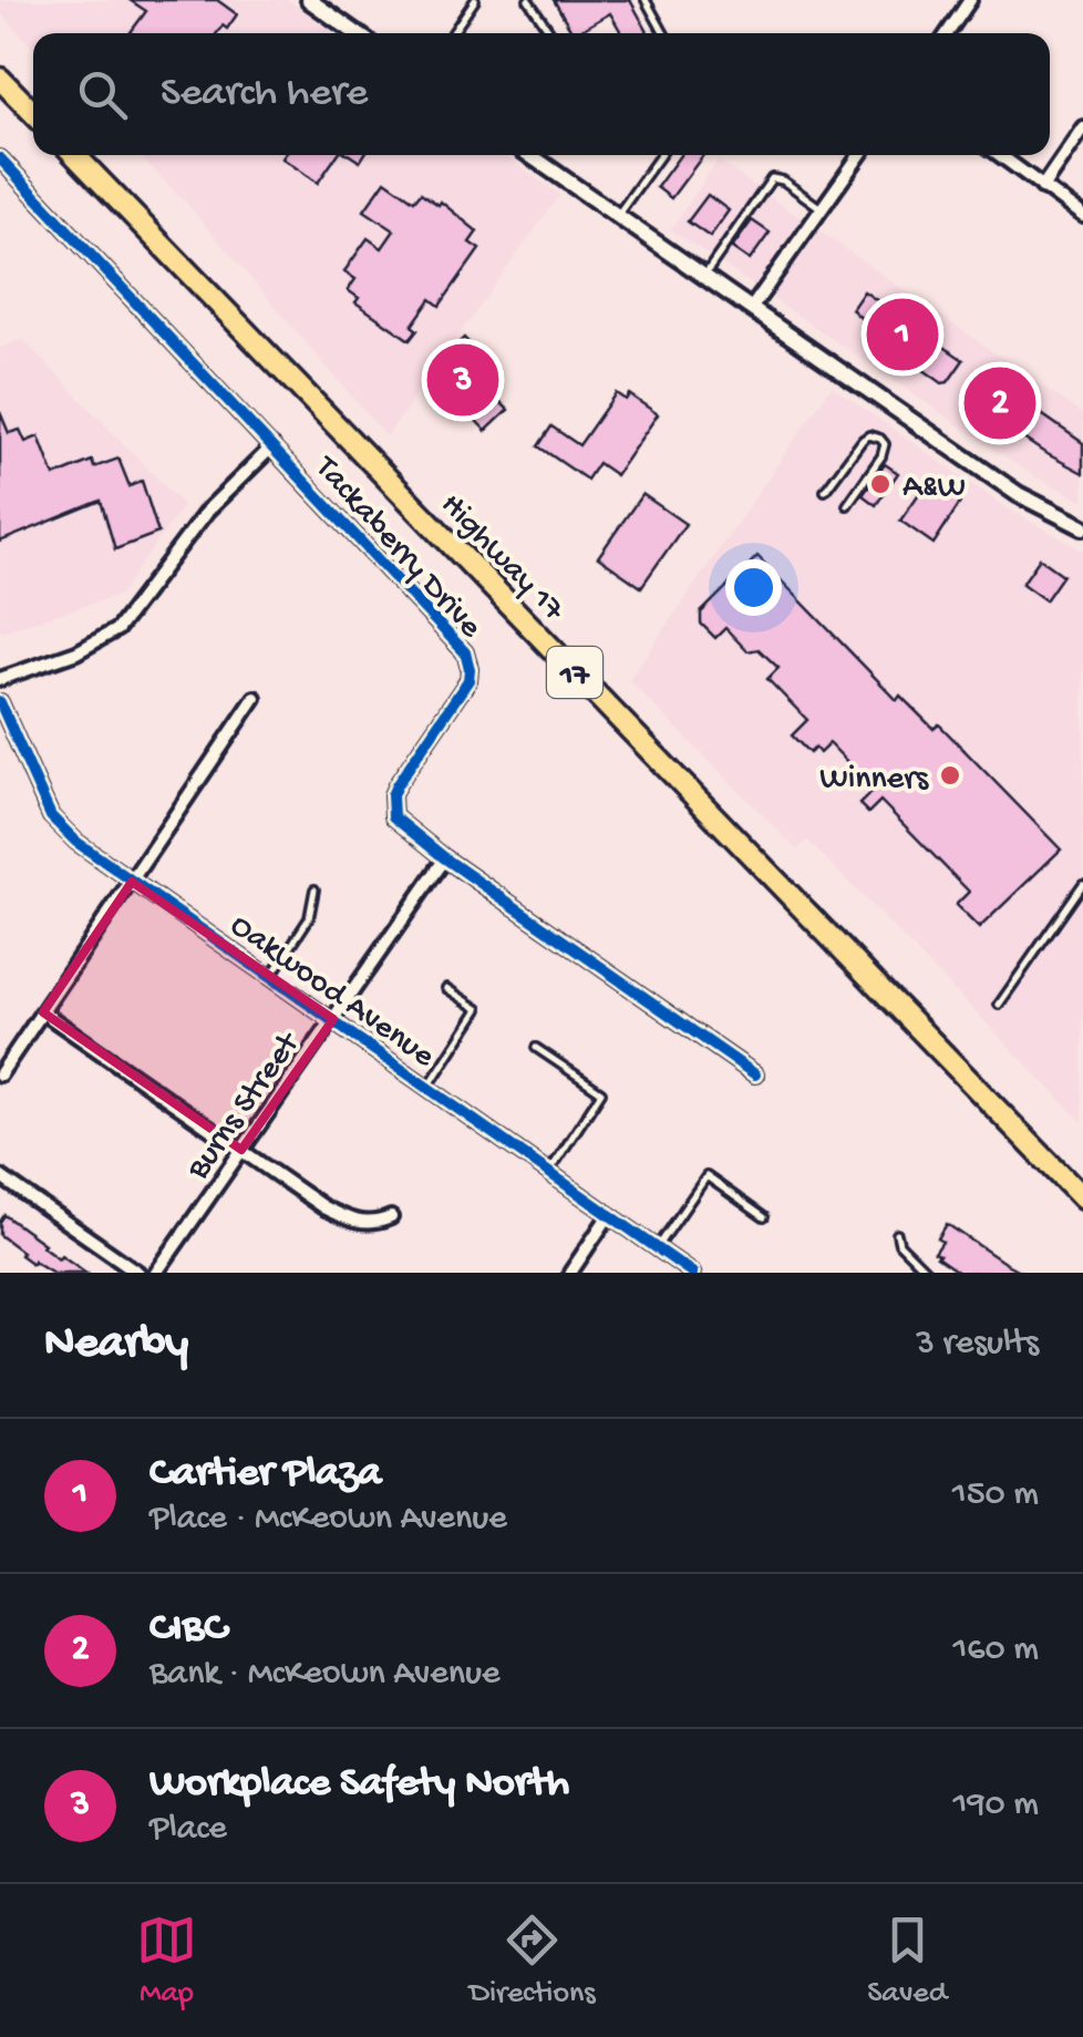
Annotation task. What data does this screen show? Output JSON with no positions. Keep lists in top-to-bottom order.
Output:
{
  "streets": {
    "highway": ["Highway 17", "17"],
    "street": ["Tackaberry Drive", "Oakwood Avenue", "Burns Street"]
  },
  "crossings": [
    ["Tackaberry Drive", "Burns Street"],
    ["Oakwood Avenue", "Burns Street"]
  ],
  "places": ["A&W", "Winners"],
  "page": {
    "search": "Search here",
    "pins": ["1", "3", "2"],
    "heading": ["Nearby", "3 results"],
    "list": [
      {
        "mark": "1",
        "name": "Cartier Plaza",
        "note": "Place · McKeown Avenue",
        "value": "150 m"
      },
      {
        "mark": "2",
        "name": "CIBC",
        "note": "Bank · McKeown Avenue",
        "value": "160 m"
      },
      {
        "mark": "3",
        "name": "Workplace Safety North",
        "note": "Place",
        "value": "190 m"
      }
    ],
    "nav": ["Map", "Directions", "Saved"]
  }
}
